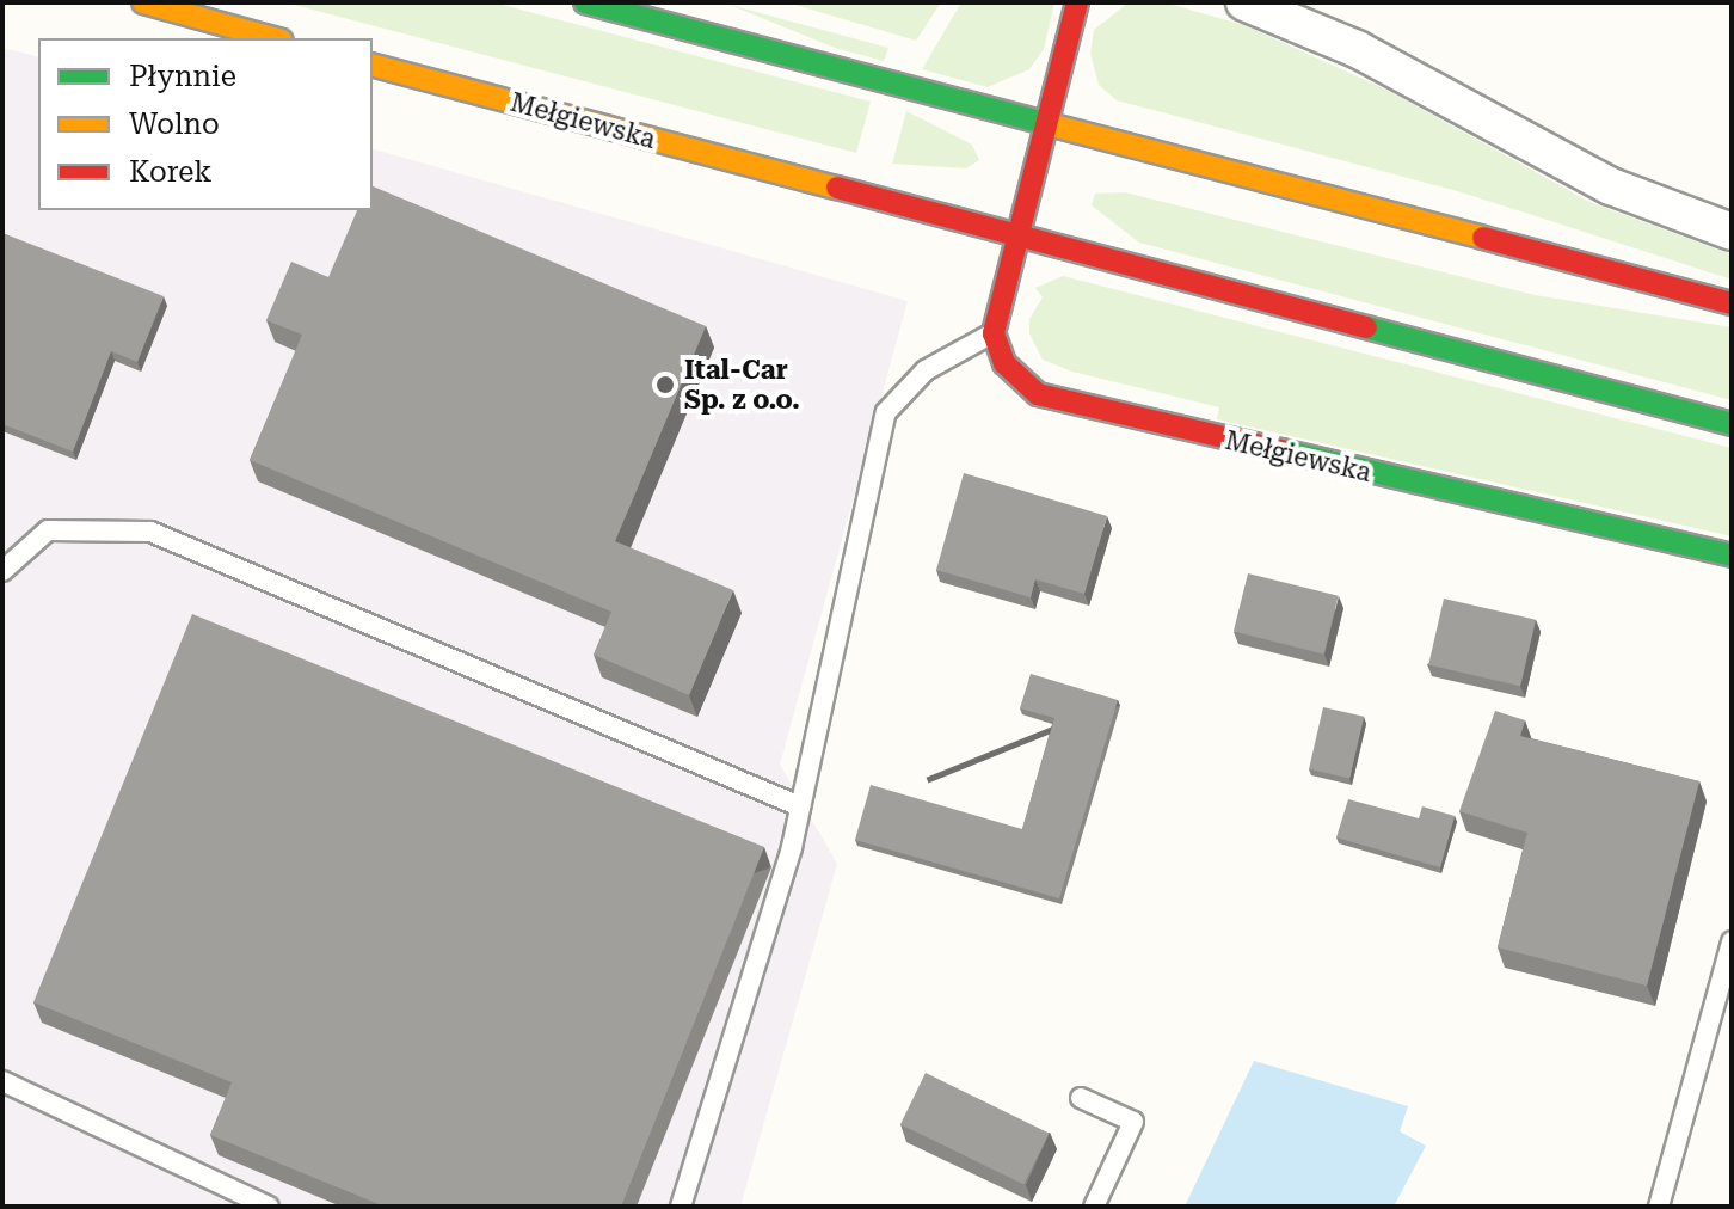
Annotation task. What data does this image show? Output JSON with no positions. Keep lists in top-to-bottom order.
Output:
{
  "streets": {
    "main road": ["Mełgiewska"]
  },
  "places": ["Ital-Car Sp. z o.o."],
  "legend": ["Płynnie", "Wolno", "Korek"]
}
